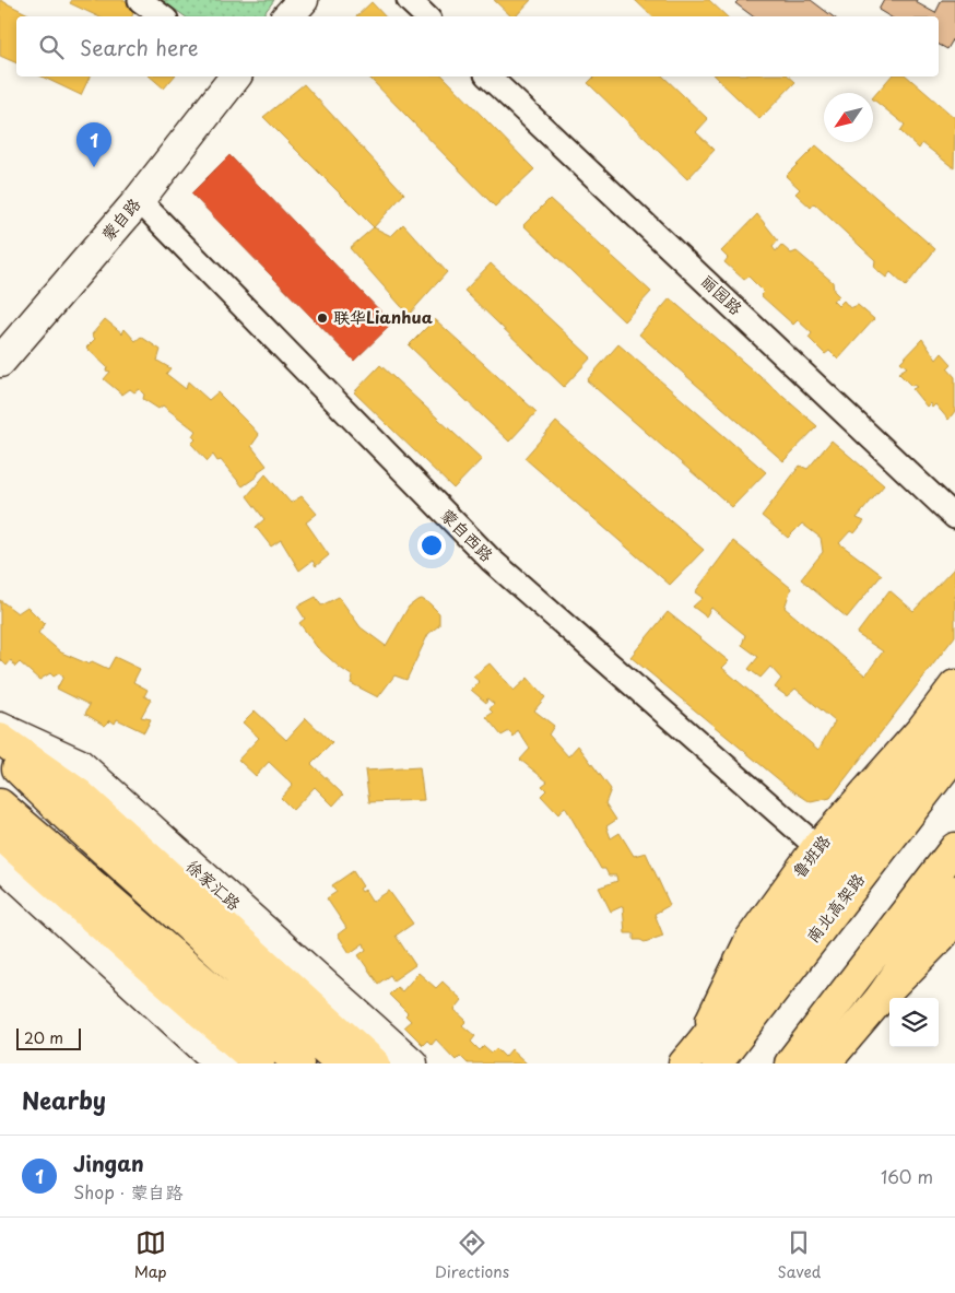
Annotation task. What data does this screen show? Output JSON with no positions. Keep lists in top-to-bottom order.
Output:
{
  "streets": {
    "main road": [
      "蒙自路",
      "鲁班路",
      "徐家汇路",
      "南北高架路"
    ],
    "street": ["丽园路", "蒙自西路"]
  },
  "crossings": [
    ["蒙自路", "蒙自西路"],
    ["蒙自西路", "鲁班路"],
    ["鲁班路", "南北高架路"]
  ],
  "places": ["联华Lianhua"],
  "scale_bar": "20 m",
  "north": "bottom left",
  "page": {
    "search": "Search here",
    "pins": "1",
    "scale": "20 m",
    "heading": "Nearby",
    "list": [
      {
        "mark": "1",
        "name": "Jingan",
        "note": "Shop · 蒙自路",
        "value": "160 m"
      }
    ],
    "nav": ["Map", "Directions", "Saved"]
  }
}
